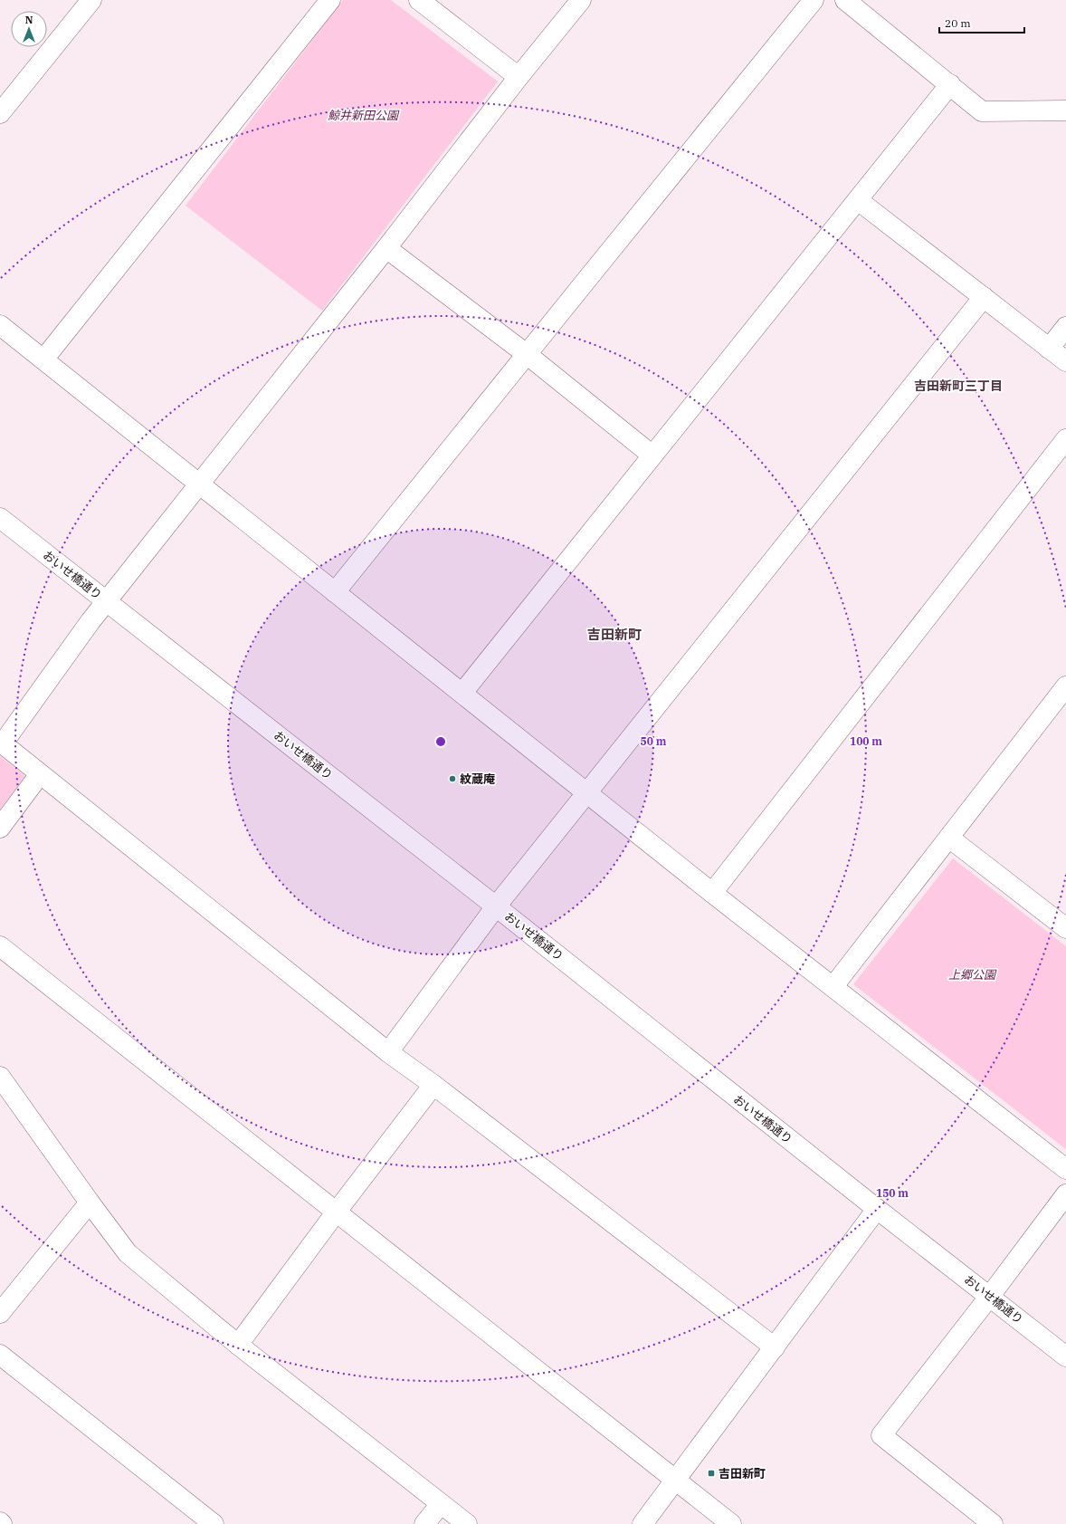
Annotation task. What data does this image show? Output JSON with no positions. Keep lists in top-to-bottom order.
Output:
{
  "streets": {
    "street": ["おいせ橋通り"]
  },
  "districts": ["吉田新町三丁目", "吉田新町"],
  "parks": ["鯨井新田公園", "上郷公園"],
  "places": {
    "other": ["紋蔵庵"],
    "transit": ["吉田新町"]
  },
  "scale_bar": "20 m",
  "north": "top",
  "rings": ["50 m", "100 m", "150 m"]
}
